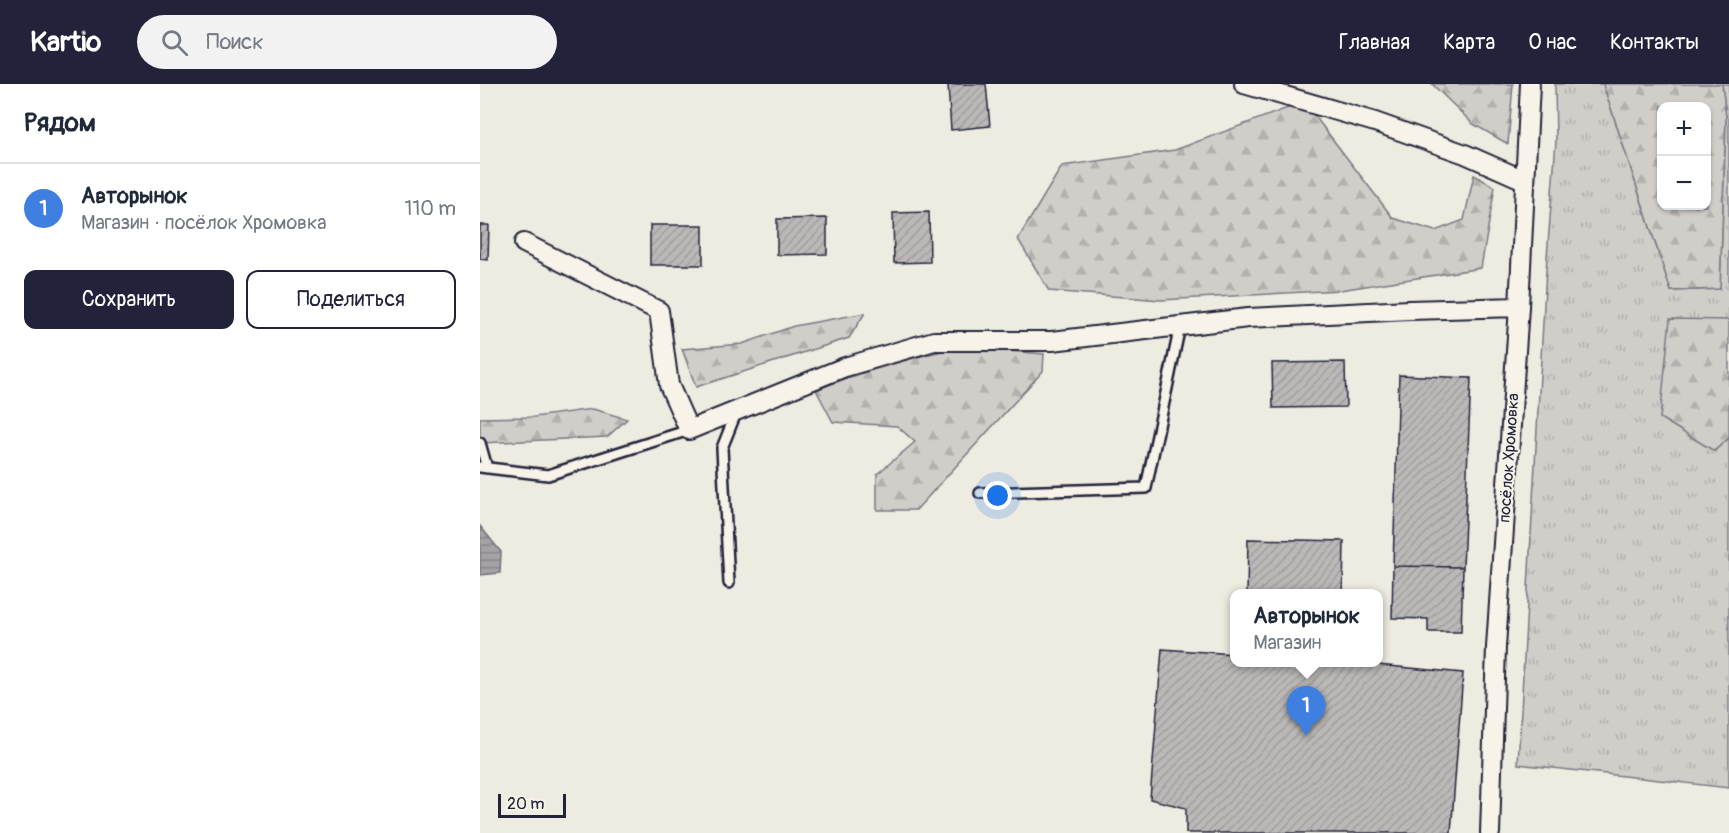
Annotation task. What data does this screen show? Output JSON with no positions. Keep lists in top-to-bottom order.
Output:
{
  "streets": {
    "street": ["посёлок Хромовка"]
  },
  "scale_bar": "20 m",
  "page": {
    "header": "Kartio",
    "search": "Поиск",
    "nav": [
      "Главная",
      "Карта",
      "О нас",
      "Контакты"
    ],
    "heading": "Рядом",
    "map_buttons": ["+", "−"],
    "list": [
      {
        "mark": "1",
        "name": "Авторынок",
        "note": "Магазин · посёлок Хромовка",
        "value": "110 m"
      }
    ],
    "buttons": ["Сохранить", "Поделиться"],
    "popup": ["Авторынок", "Магазин"],
    "pins": "1",
    "scale": "20 m"
  }
}
